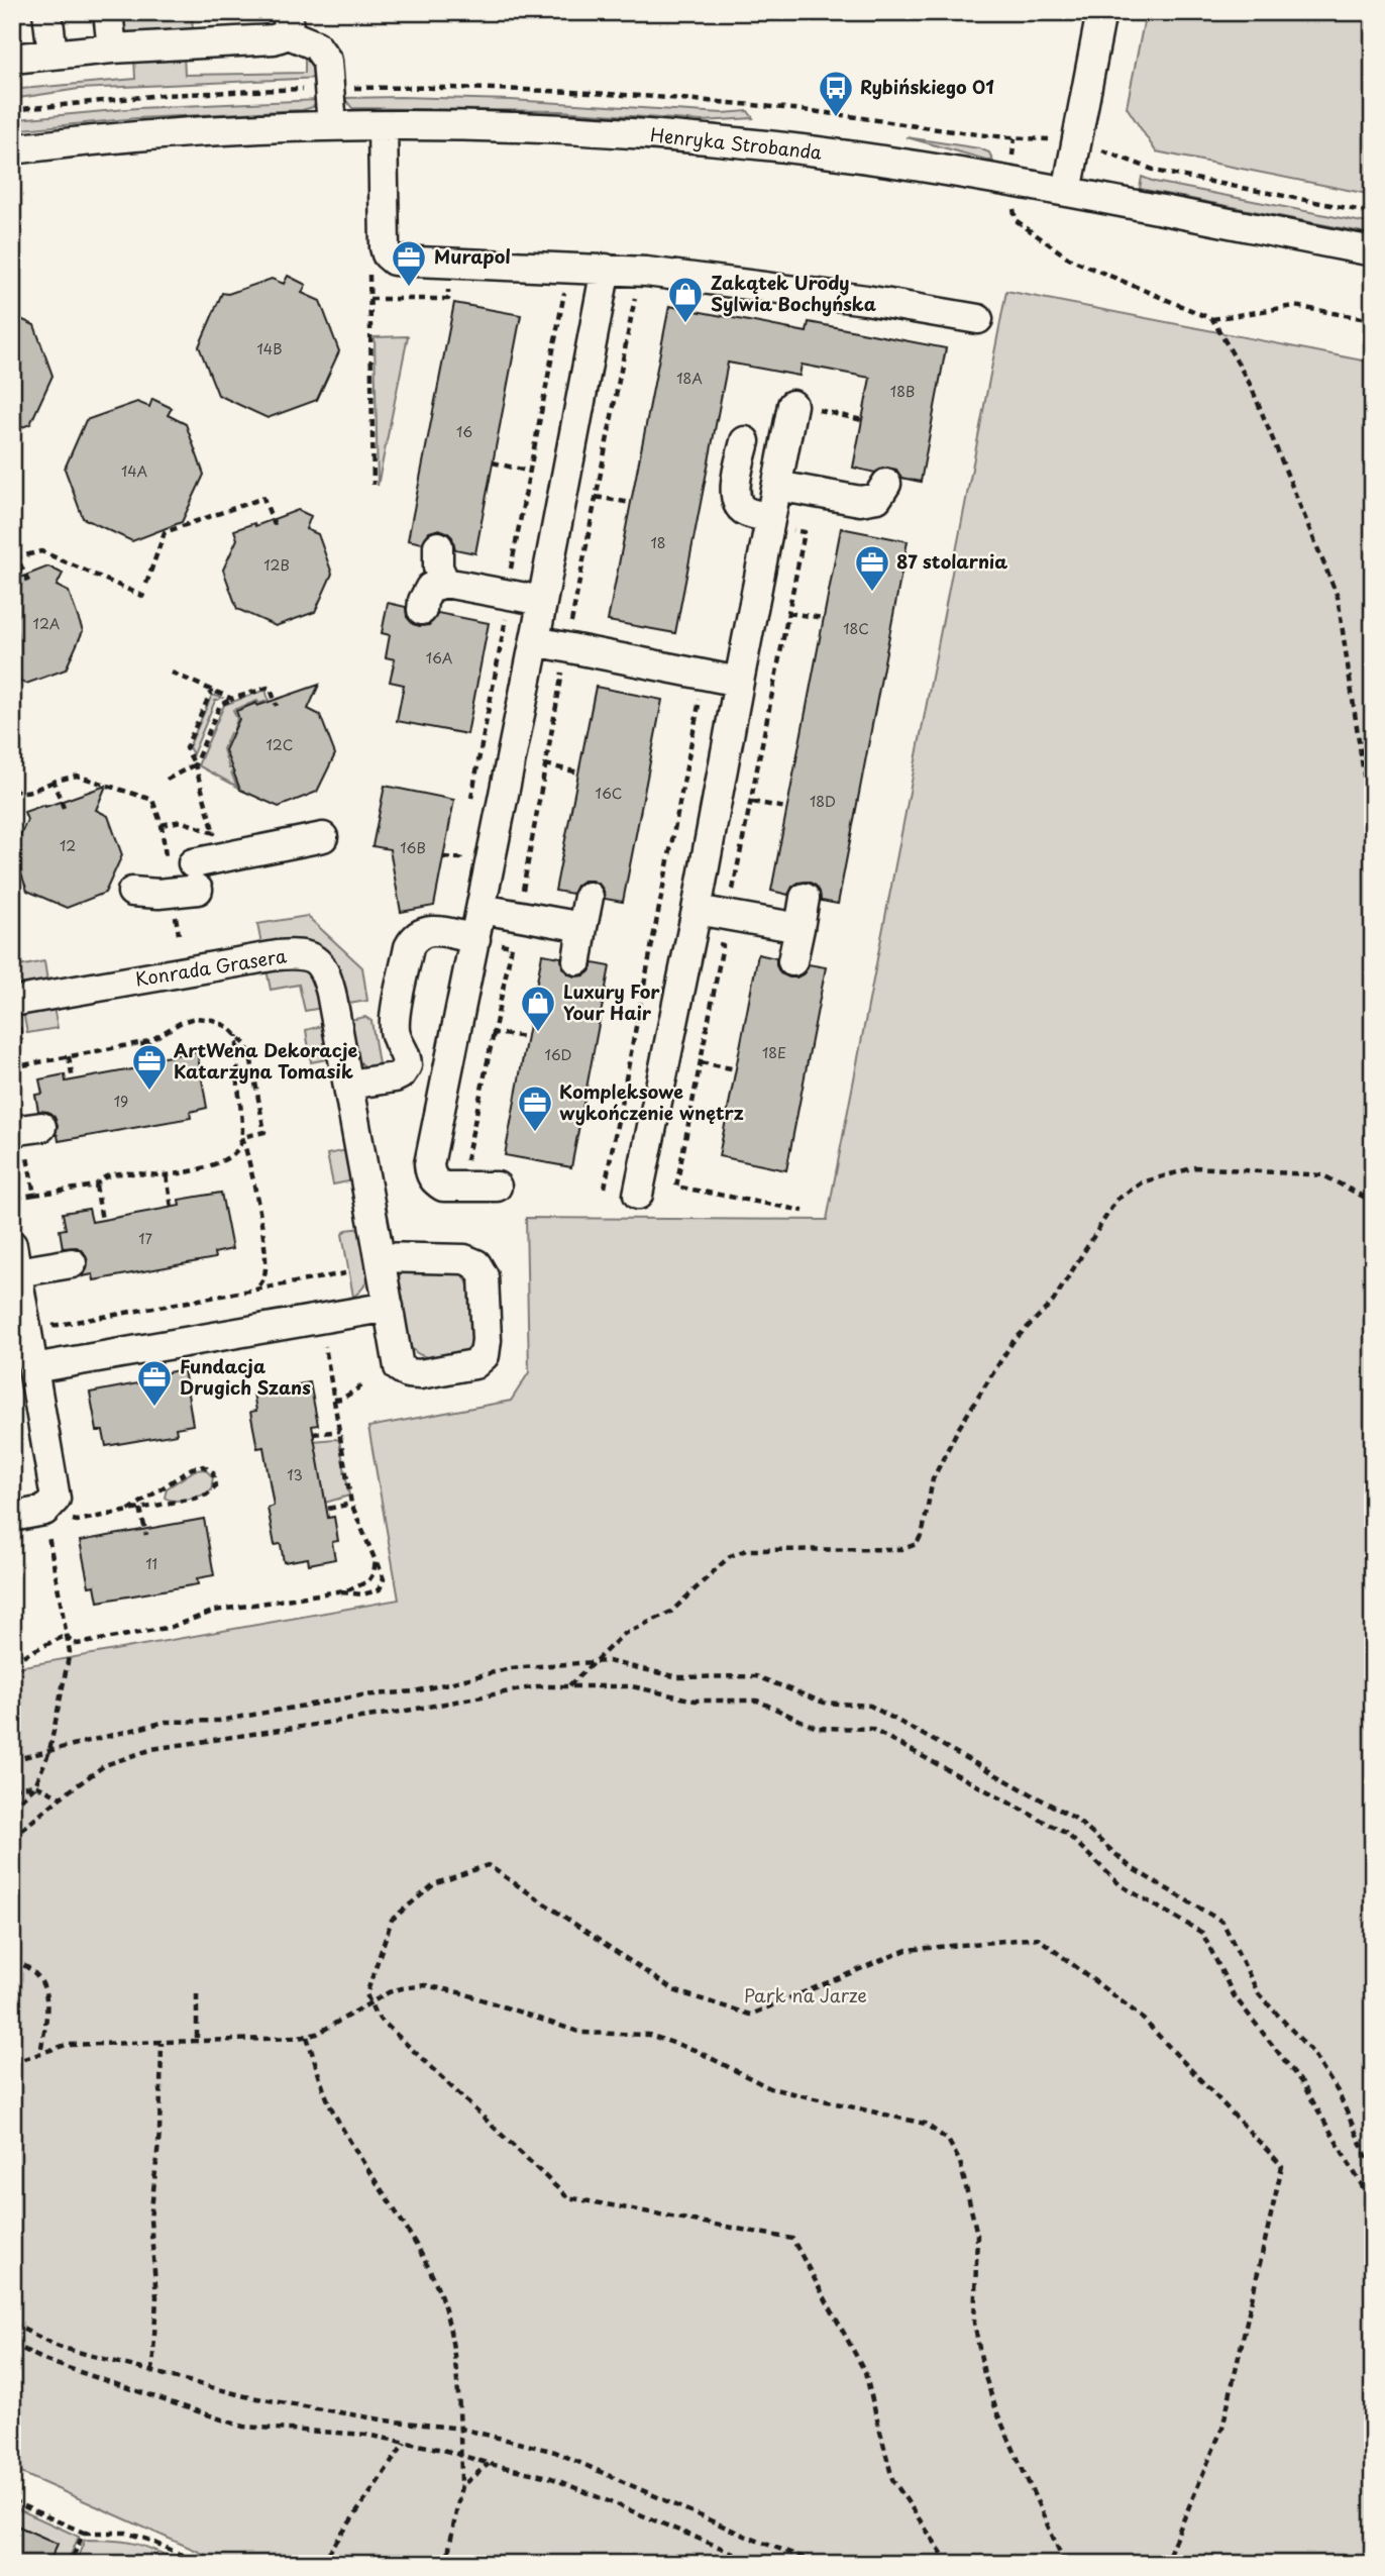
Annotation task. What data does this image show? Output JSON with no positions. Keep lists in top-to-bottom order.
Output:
{
  "streets": {
    "street": ["Henryka Strobanda", "Konrada Grasera"]
  },
  "parks": ["Park na Jarze"],
  "places": {
    "bus stop": ["Rybińskiego 01"],
    "office": [
      "Murapol",
      "87 stolarnia",
      "ArtWena Dekoracje Katarzyna Tomasik",
      "Kompleksowe wykończenie wnętrz",
      "Fundacja Drugich Szans"
    ],
    "shop": ["Zakątek Urody Sylwia Bochyńska", "Luxury For Your Hair"]
  },
  "house_numbers": [
    "14B",
    "18A",
    "18B",
    "16",
    "14A",
    "18",
    "12B",
    "12A",
    "18C",
    "16A",
    "12C",
    "16C",
    "18D",
    "12",
    "16B",
    "18E",
    "16D",
    "19",
    "17",
    "13",
    "11"
  ]
}
